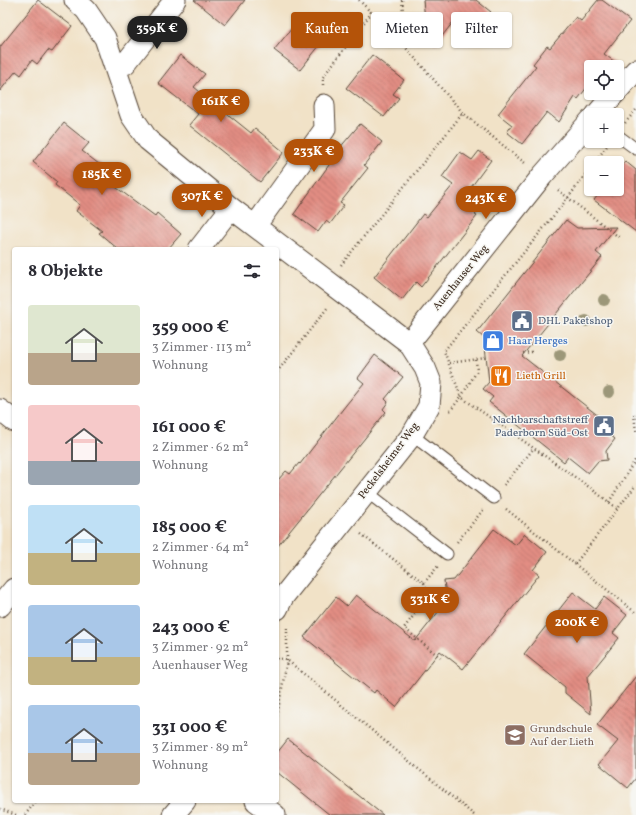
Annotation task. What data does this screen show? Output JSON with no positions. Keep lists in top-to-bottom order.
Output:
{
  "streets": {
    "street": ["Auenhauser Weg", "Peckelsheimer Weg"]
  },
  "crossings": [
    ["Auenhauser Weg", "Peckelsheimer Weg"]
  ],
  "places": {
    "public building": ["DHL Paketshop", "Nachbarschaftstreff Paderborn Süd-Ost"],
    "shop": ["Haar Herges"],
    "restaurant": ["Lieth Grill"],
    "school or university": ["Grundschule Auf der Lieth"]
  },
  "page": {
    "chip": ["Kaufen", "Mieten", "Filter"],
    "price": [
      "359K €",
      "161K €",
      "233K €",
      "185K €",
      "307K €",
      "243K €",
      "331K €",
      "200K €"
    ],
    "map_buttons": ["+", "−"],
    "heading": "8 Objekte",
    "list": [
      {
        "name": "359 000 €",
        "note": "3 Zimmer · 113 m² · Wohnung"
      },
      {
        "name": "161 000 €",
        "note": "2 Zimmer · 62 m² · Wohnung"
      },
      {
        "name": "185 000 €",
        "note": "2 Zimmer · 64 m² · Wohnung"
      },
      {
        "name": "243 000 €",
        "note": "3 Zimmer · 92 m² · Auenhauser Weg"
      },
      {
        "name": "331 000 €",
        "note": "3 Zimmer · 89 m² · Wohnung"
      }
    ]
  }
}
